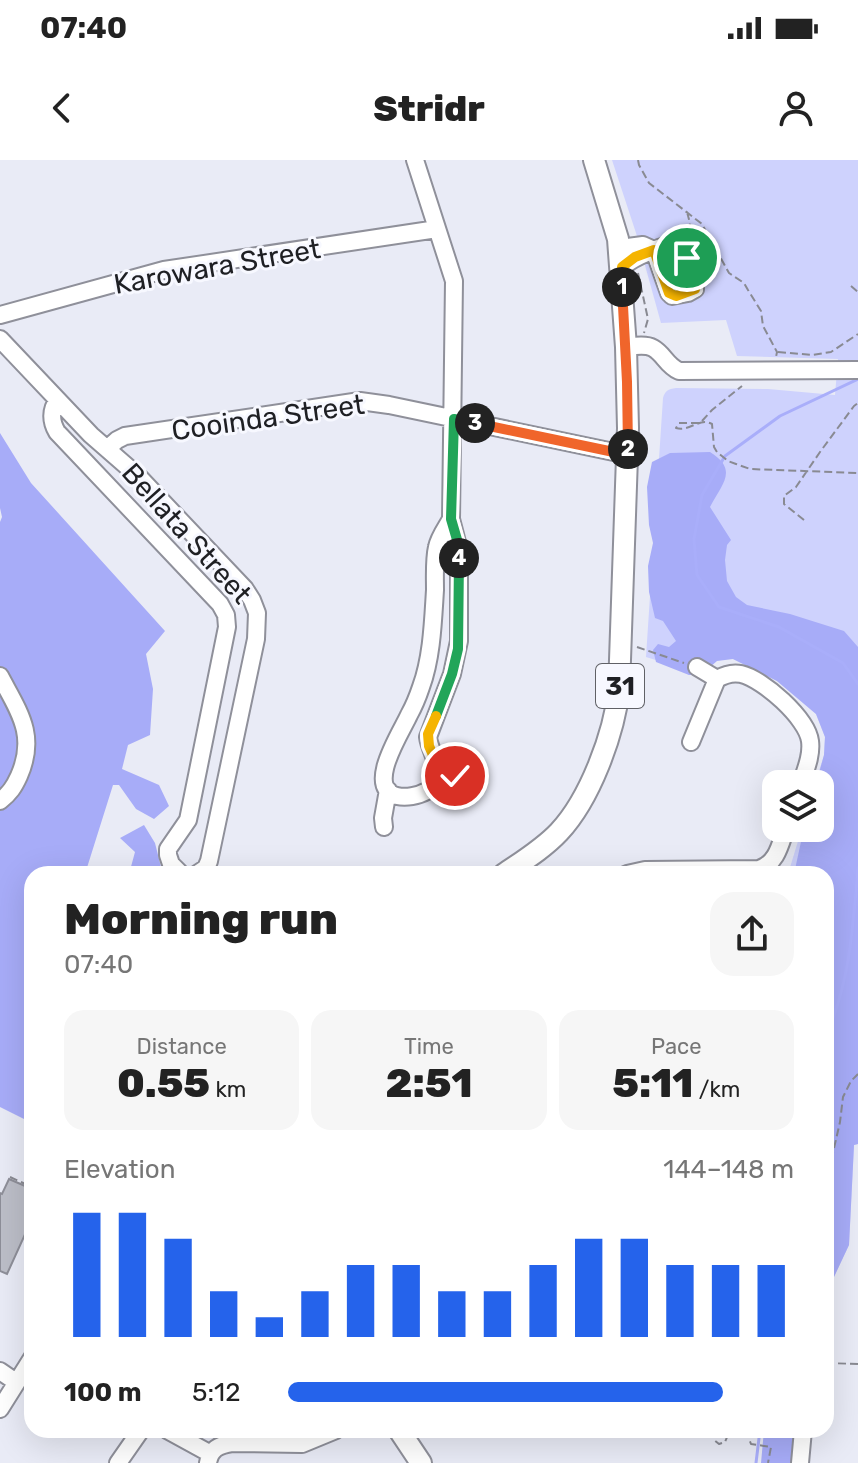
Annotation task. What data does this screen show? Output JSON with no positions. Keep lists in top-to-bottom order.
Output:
{
  "streets": {
    "main road": ["31"],
    "street": ["Karowara Street", "Cooinda Street", "Bellata Street"]
  },
  "crossings": [
    ["Cooinda Street", "Bellata Street"],
    ["Cooinda Street", "31"]
  ],
  "page": {
    "status": "07:40",
    "header": "Stridr",
    "pins": [
      "1",
      "3",
      "2",
      "4"
    ],
    "heading": ["Morning run", "07:40"],
    "stats": [
      ["Distance", "0.55 km"],
      ["Time", "2:51"],
      ["Pace", "5:11 /km"]
    ],
    "chart": ["Elevation", "144–148 m"],
    "list": [
      {
        "name": "100 m",
        "note": "5:12"
      }
    ]
  }
}
